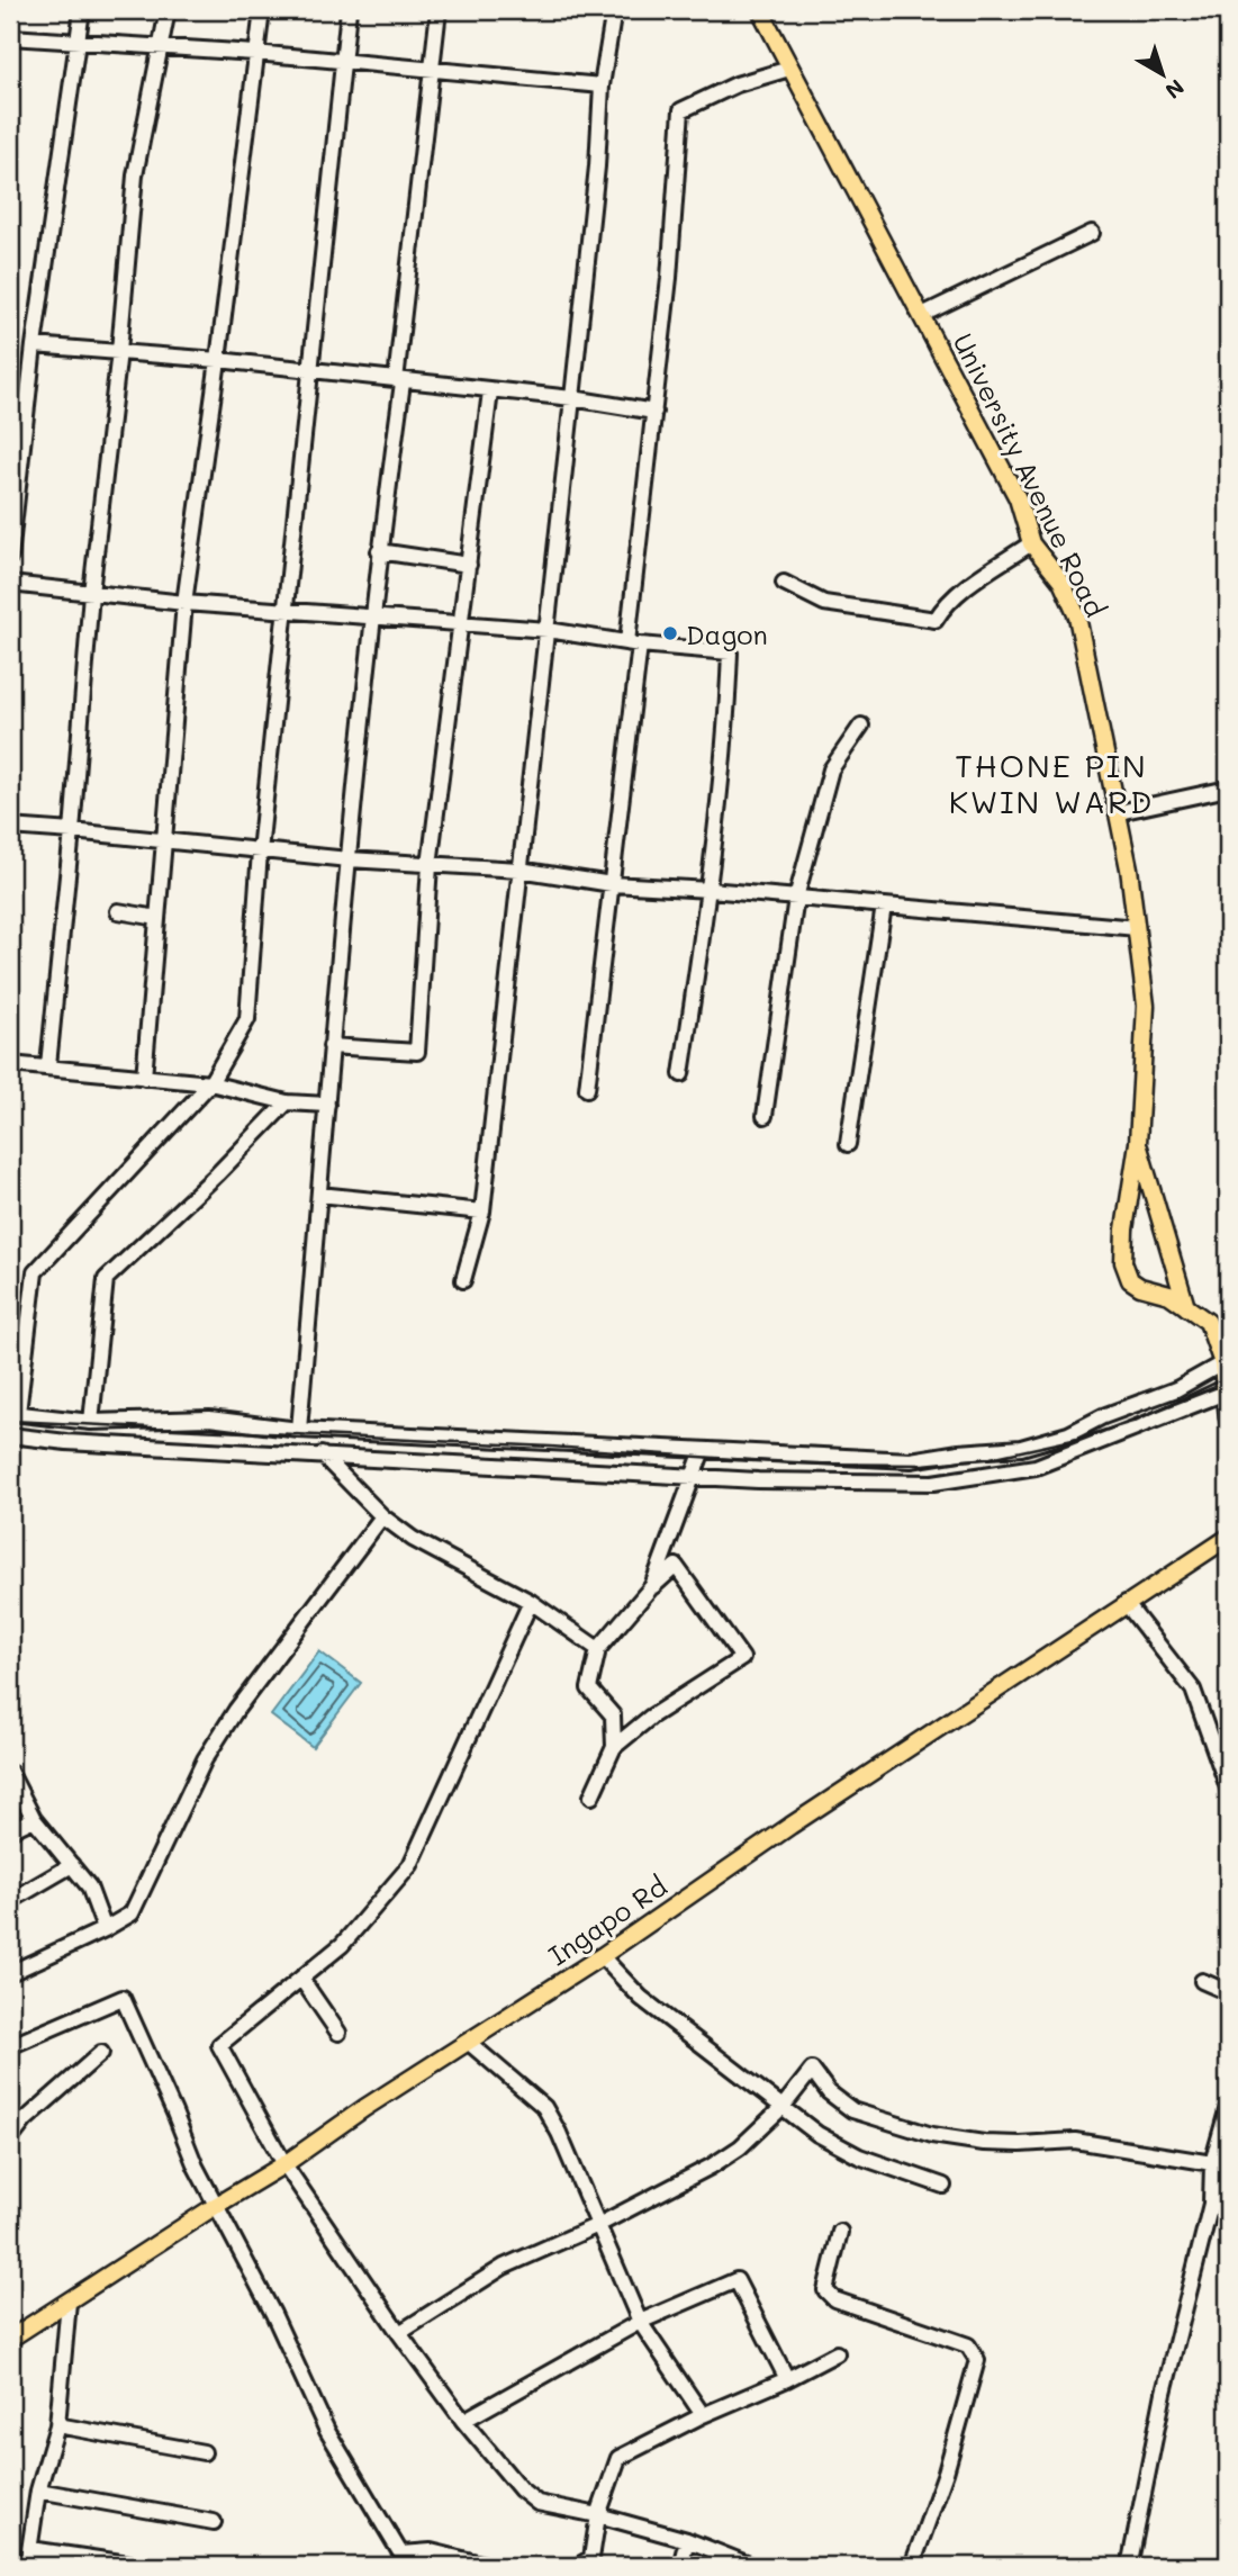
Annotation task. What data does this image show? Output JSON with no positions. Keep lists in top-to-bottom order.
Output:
{
  "streets": {
    "main road": ["University Avenue Road", "Ingapo Rd"]
  },
  "districts": ["THONE PIN KWIN WARD"],
  "places": ["Dagon"],
  "north": "bottom right"
}
